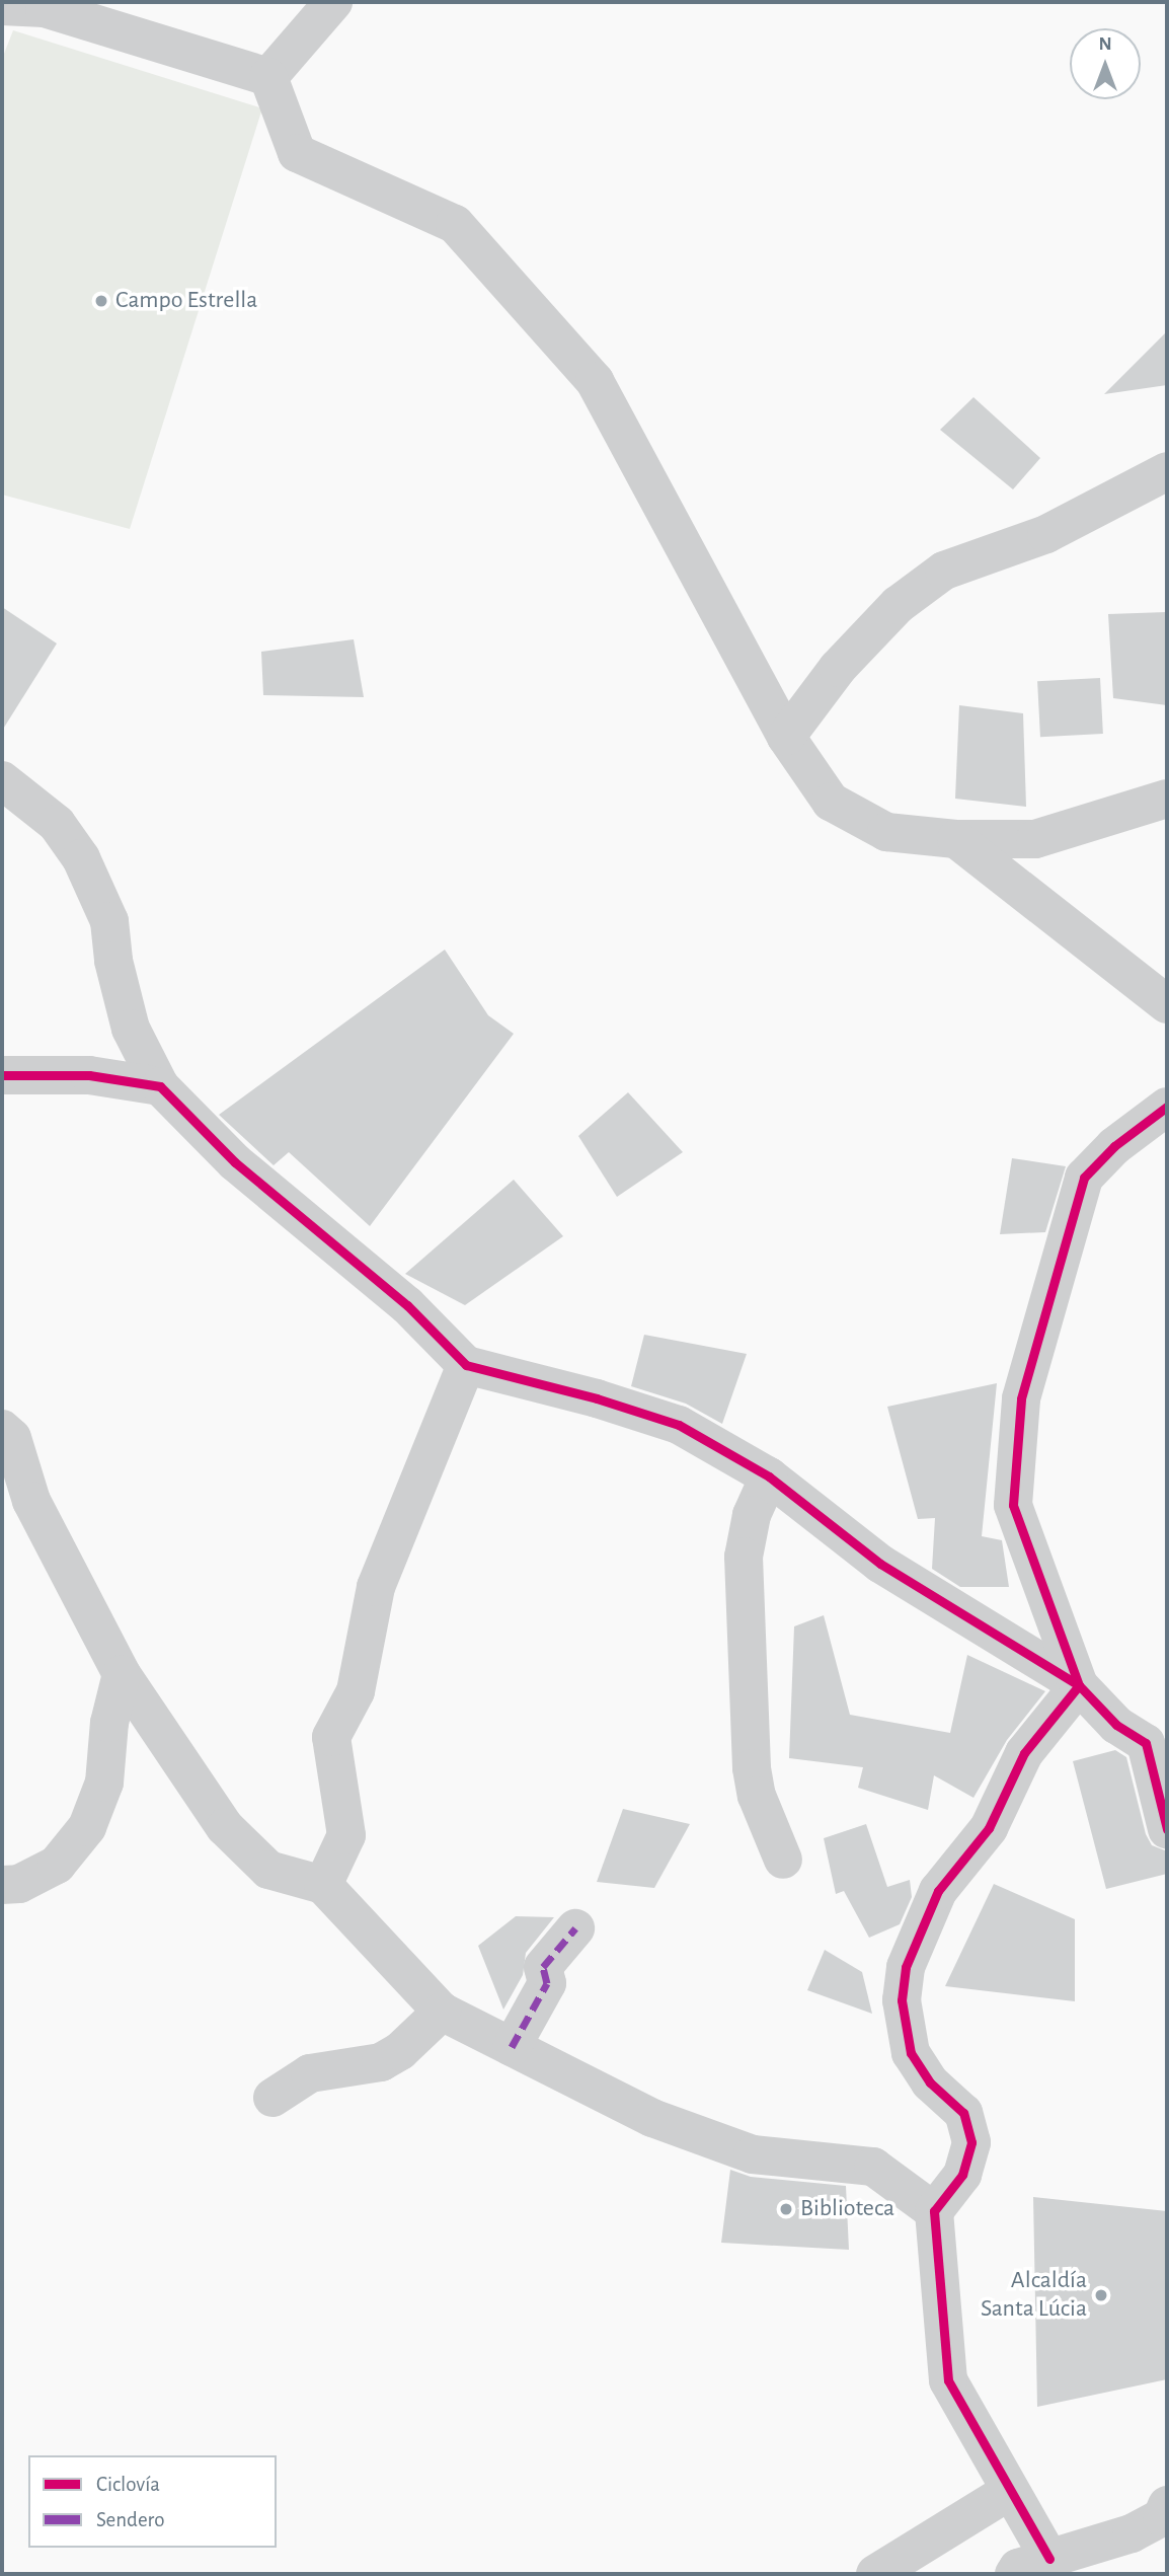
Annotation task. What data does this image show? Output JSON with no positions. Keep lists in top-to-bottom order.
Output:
{
  "places": ["Campo Estrella", "Biblioteca", "Alcaldía Santa Lúcia"],
  "legend": ["Ciclovía", "Sendero"],
  "north": "top"
}
